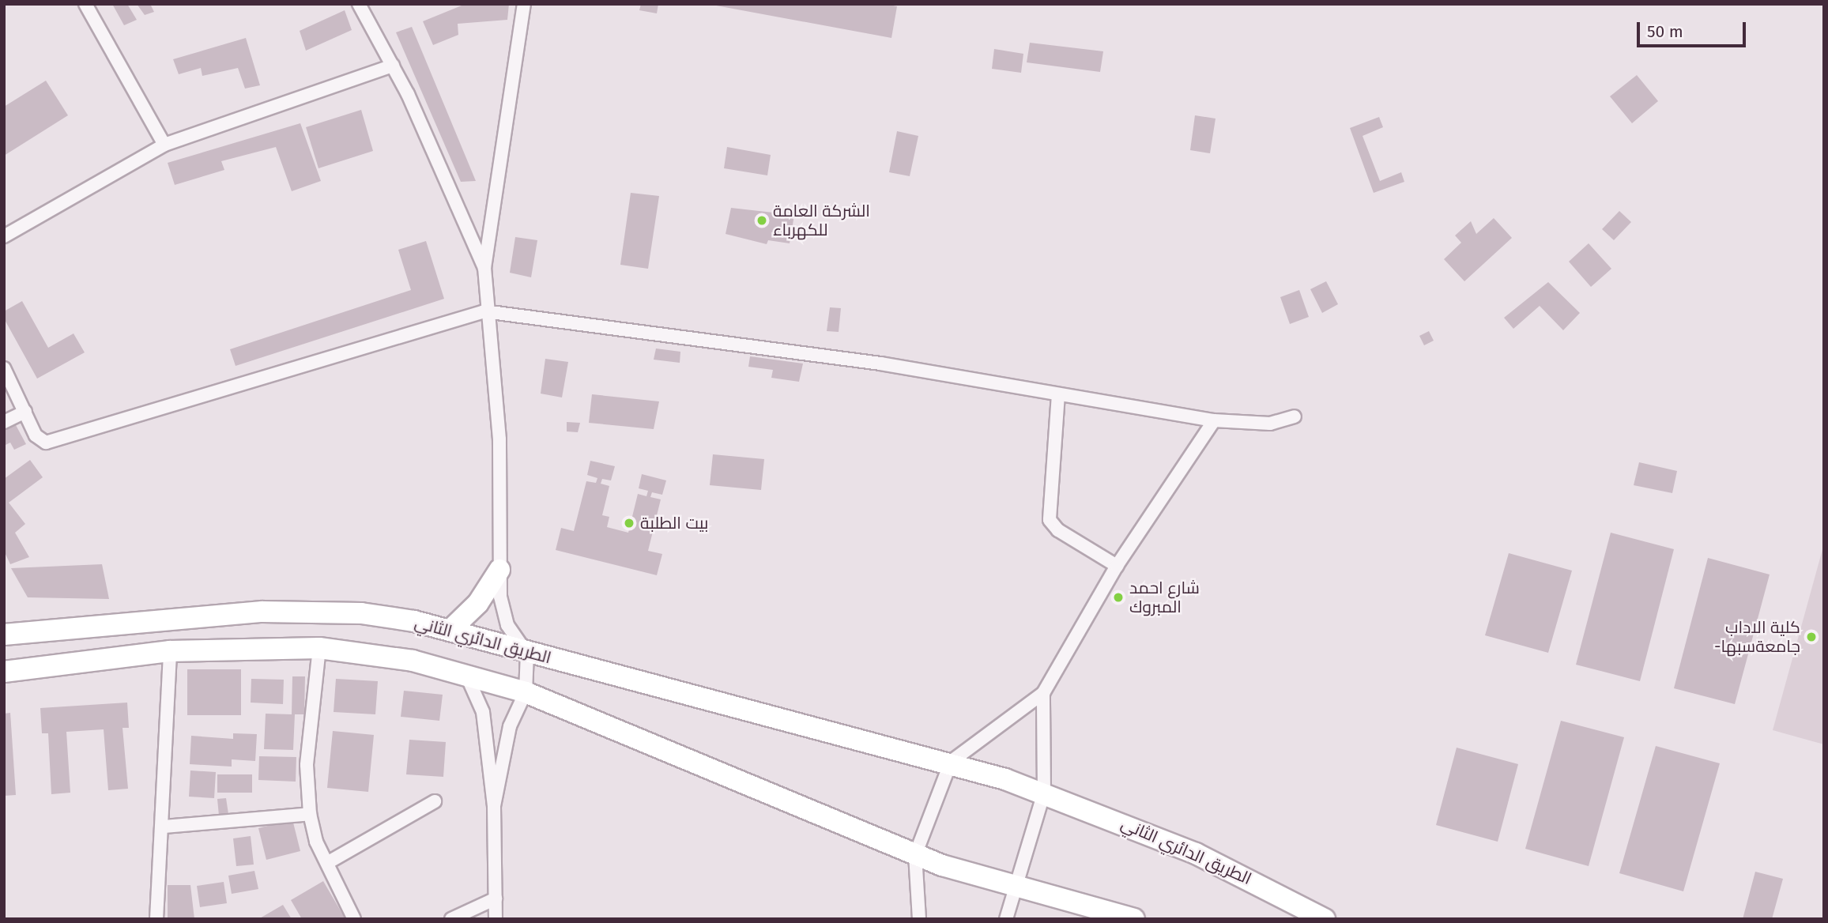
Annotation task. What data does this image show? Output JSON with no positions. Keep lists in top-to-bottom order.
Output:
{
  "streets": {
    "main road": ["الطريق الدائري الثاني"]
  },
  "places": [
    "الشركة العامة للكهرباء",
    "بيت الطلبة",
    "شارع احمد المبروك",
    "كلية الاداب -جامعةسبها"
  ],
  "scale_bar": "50 m"
}
